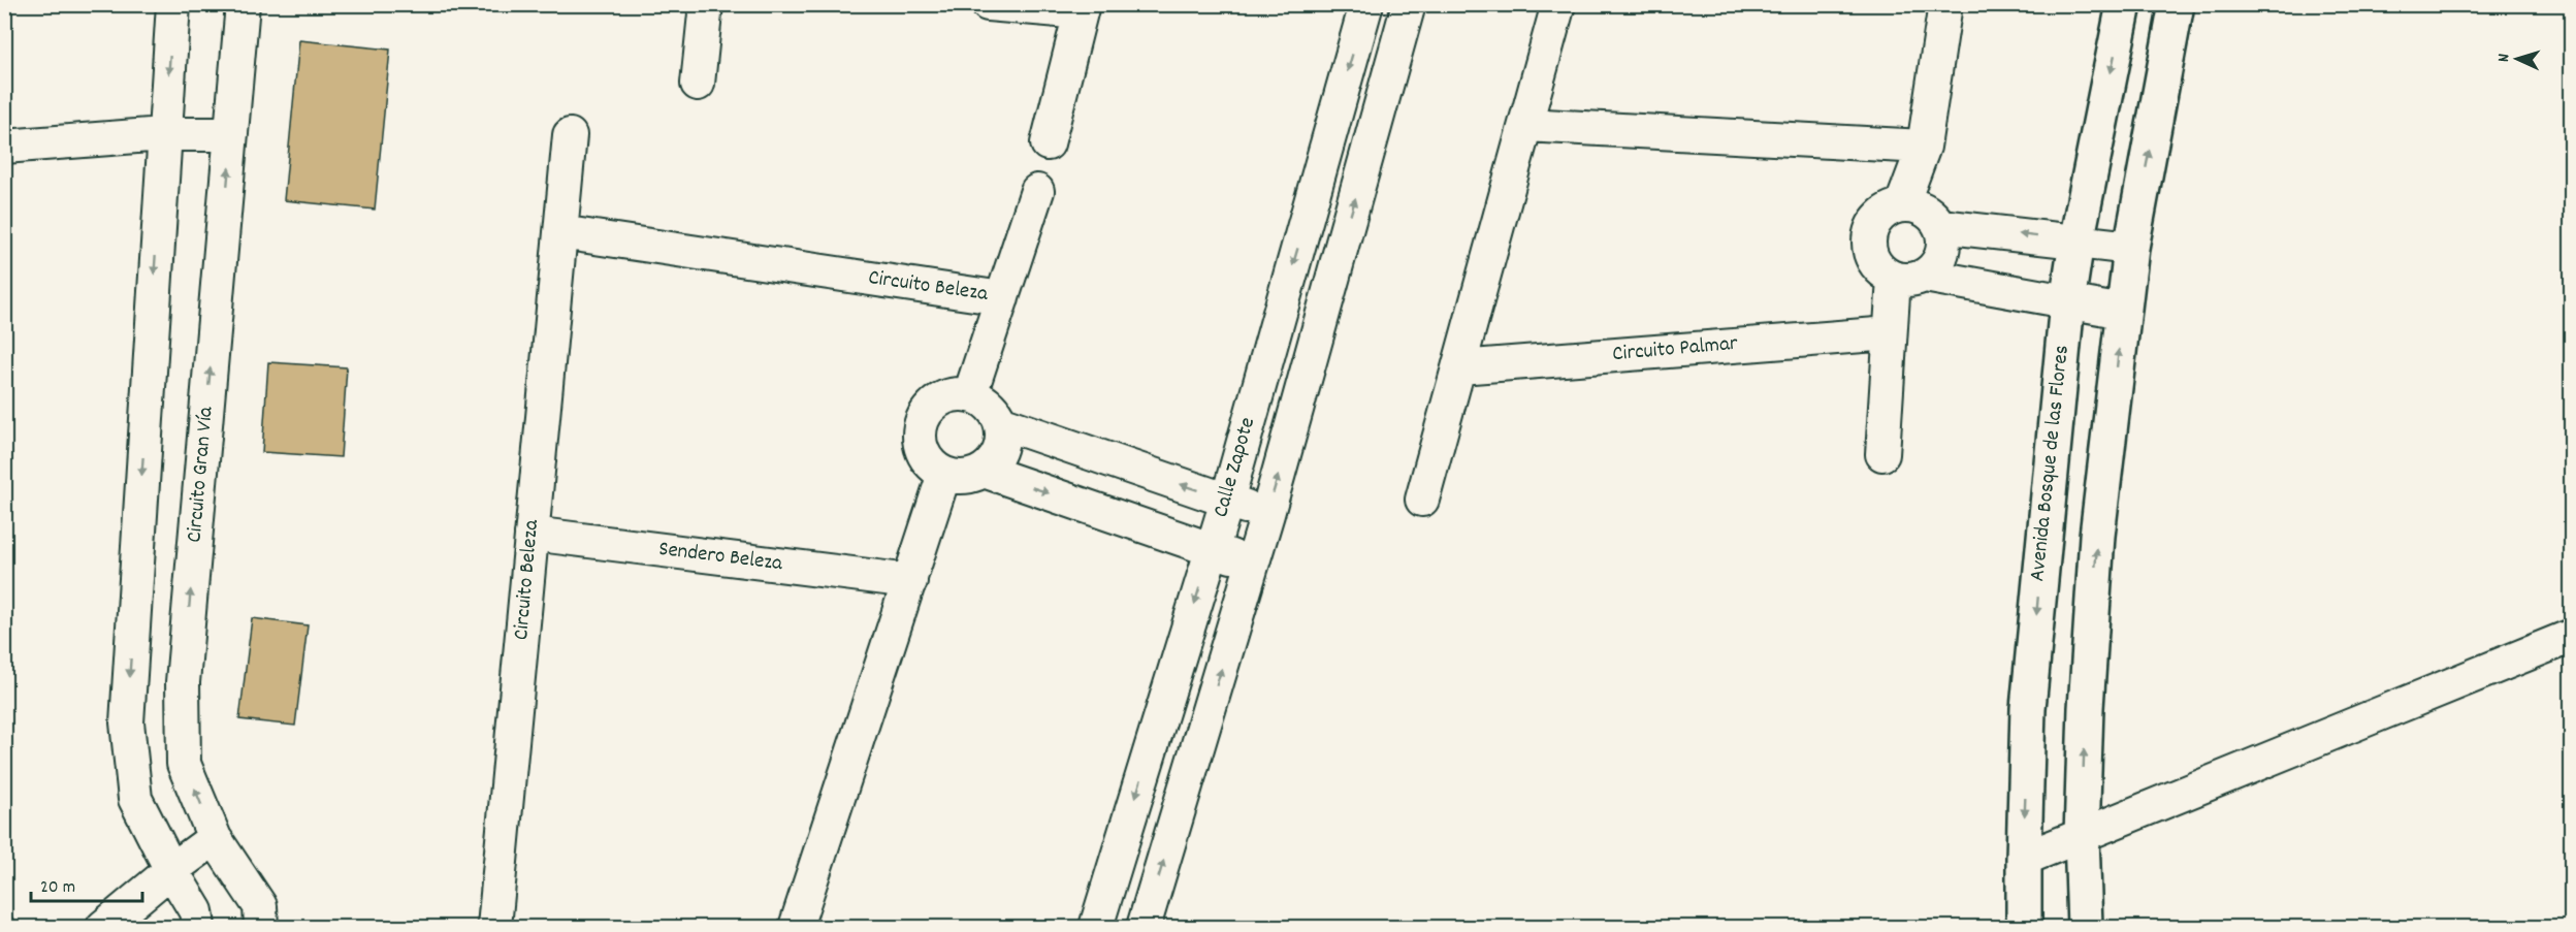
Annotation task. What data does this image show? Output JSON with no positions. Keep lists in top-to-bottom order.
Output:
{
  "streets": {
    "street": [
      "Circuito Beleza",
      "Circuito Palmar",
      "Avenida Bosque de las Flores",
      "Calle Zapote",
      "Circuito Gran Vía",
      "Sendero Beleza"
    ]
  },
  "crossings": [
    ["Circuito Beleza", "Sendero Beleza"]
  ],
  "scale_bar": "20 m",
  "north": "left"
}
